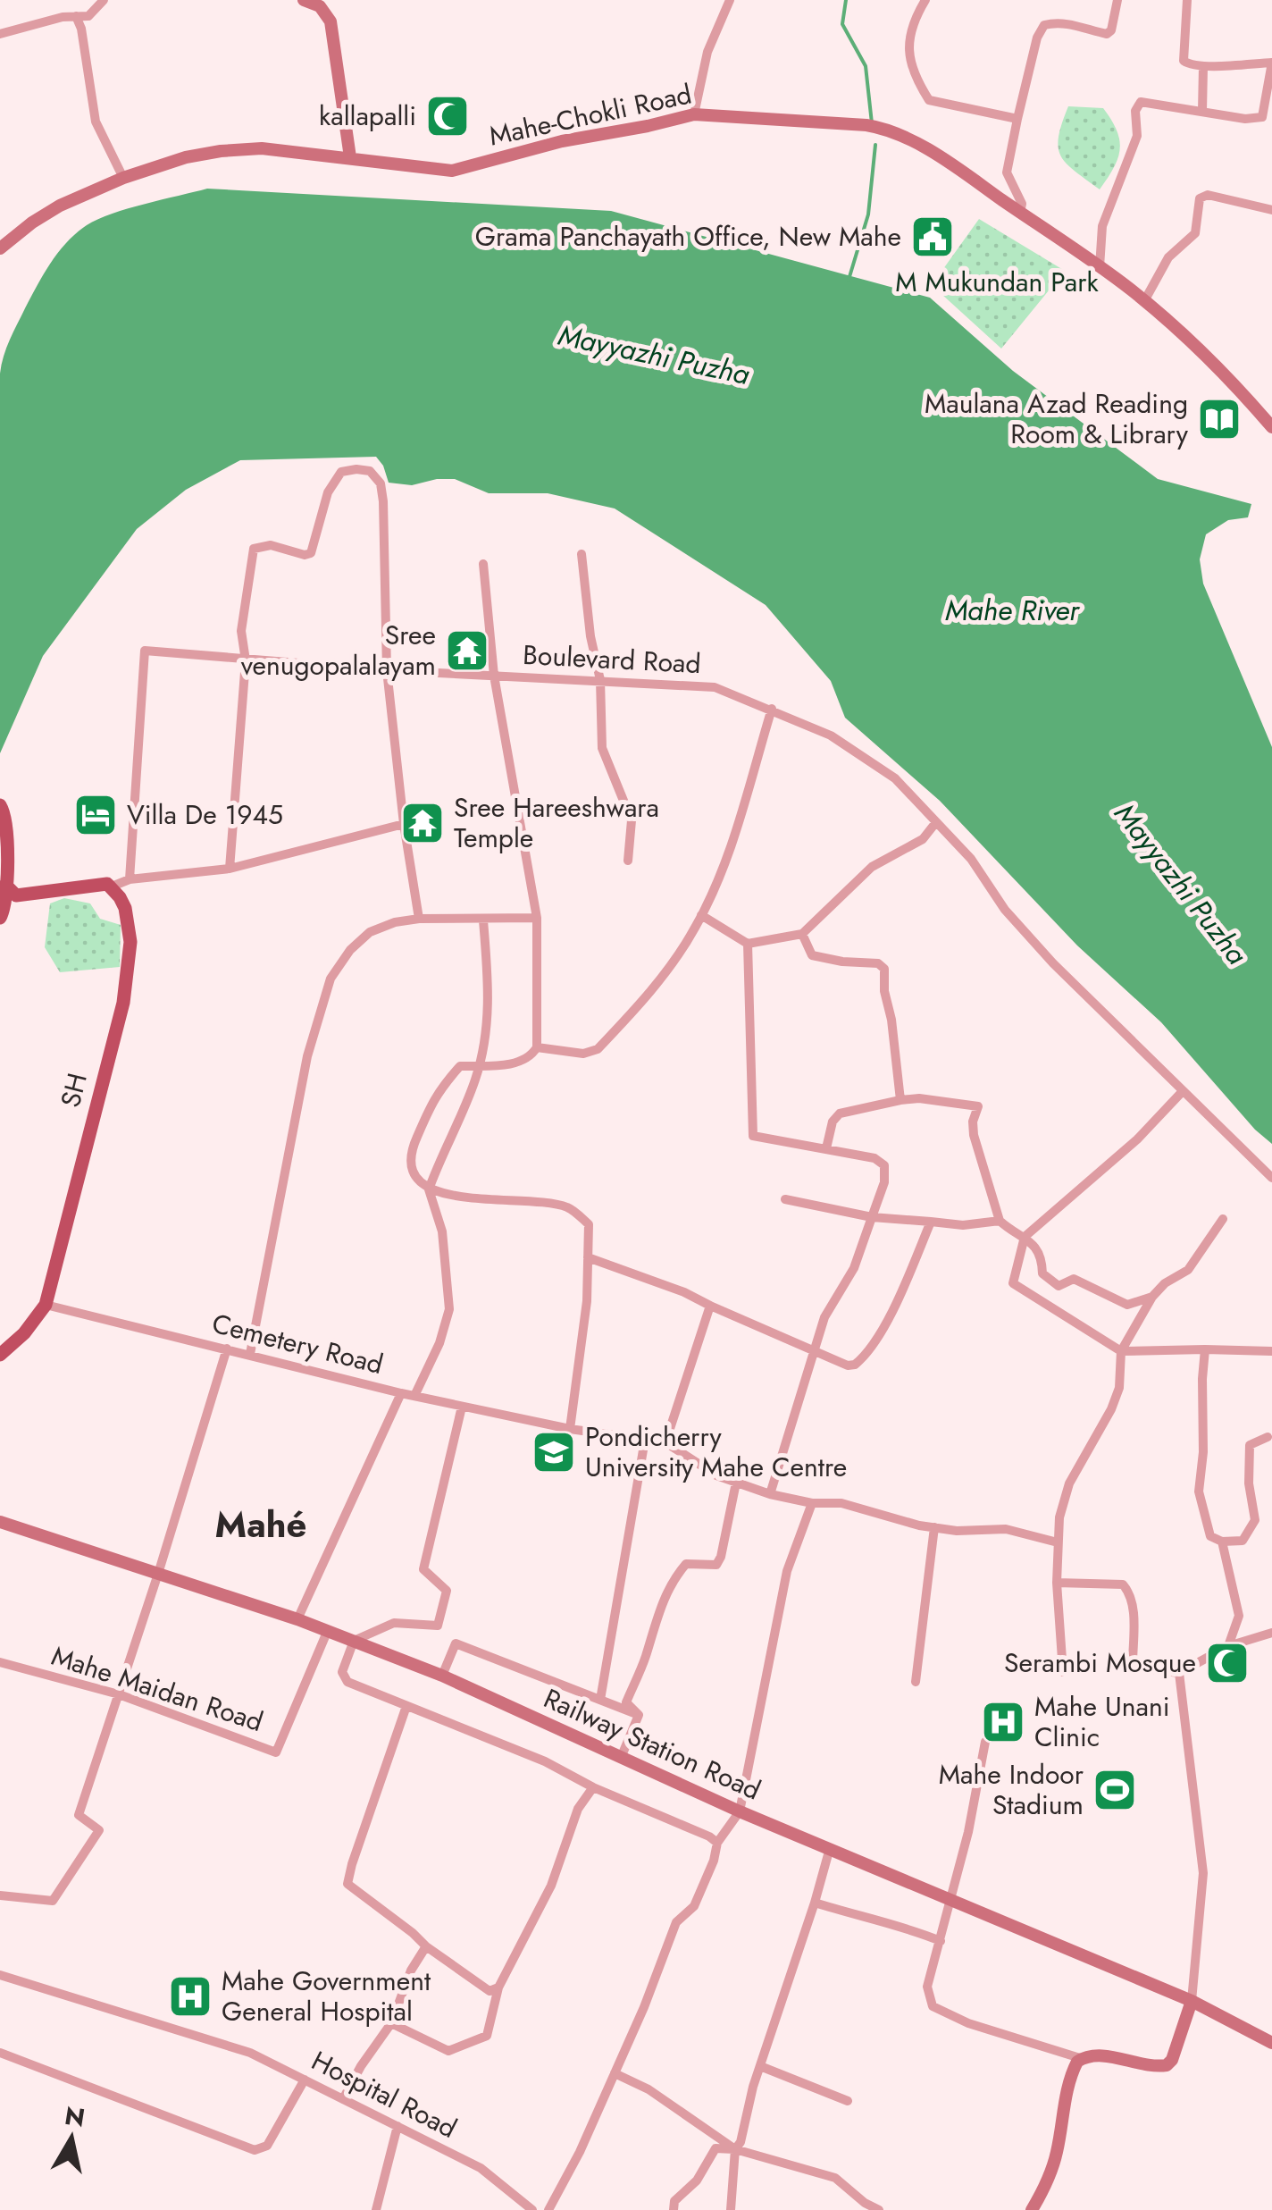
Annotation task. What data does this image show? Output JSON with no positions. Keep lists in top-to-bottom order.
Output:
{
  "streets": {
    "main road": ["SH"],
    "street": [
      "Mahe-Chokli Road",
      "Boulevard Road",
      "Cemetery Road",
      "Mahe Maidan Road",
      "Railway Station Road",
      "Hospital Road"
    ]
  },
  "crossings": [
    ["SH", "Cemetery Road"],
    ["Cemetery Road", "Railway Station Road"],
    ["Mahe Maidan Road", "Railway Station Road"]
  ],
  "districts": ["Mahé"],
  "water": ["Mayyazhi Puzha", "Mahe River"],
  "parks": ["M Mukundan Park"],
  "places": {
    "mosque": ["kallapalli", "Serambi Mosque"],
    "public building": ["Grama Panchayath Office, New Mahe"],
    "library": ["Maulana Azad Reading Room & Library"],
    "temple": ["Sree venugopalalayam", "Sree Hareeshwara Temple"],
    "hotel": ["Villa De 1945"],
    "school or university": ["Pondicherry University Mahe Centre"],
    "hospital": ["Mahe Unani Clinic", "Mahe Government General Hospital"],
    "sports": ["Mahe Indoor Stadium"]
  },
  "north": "top"
}
